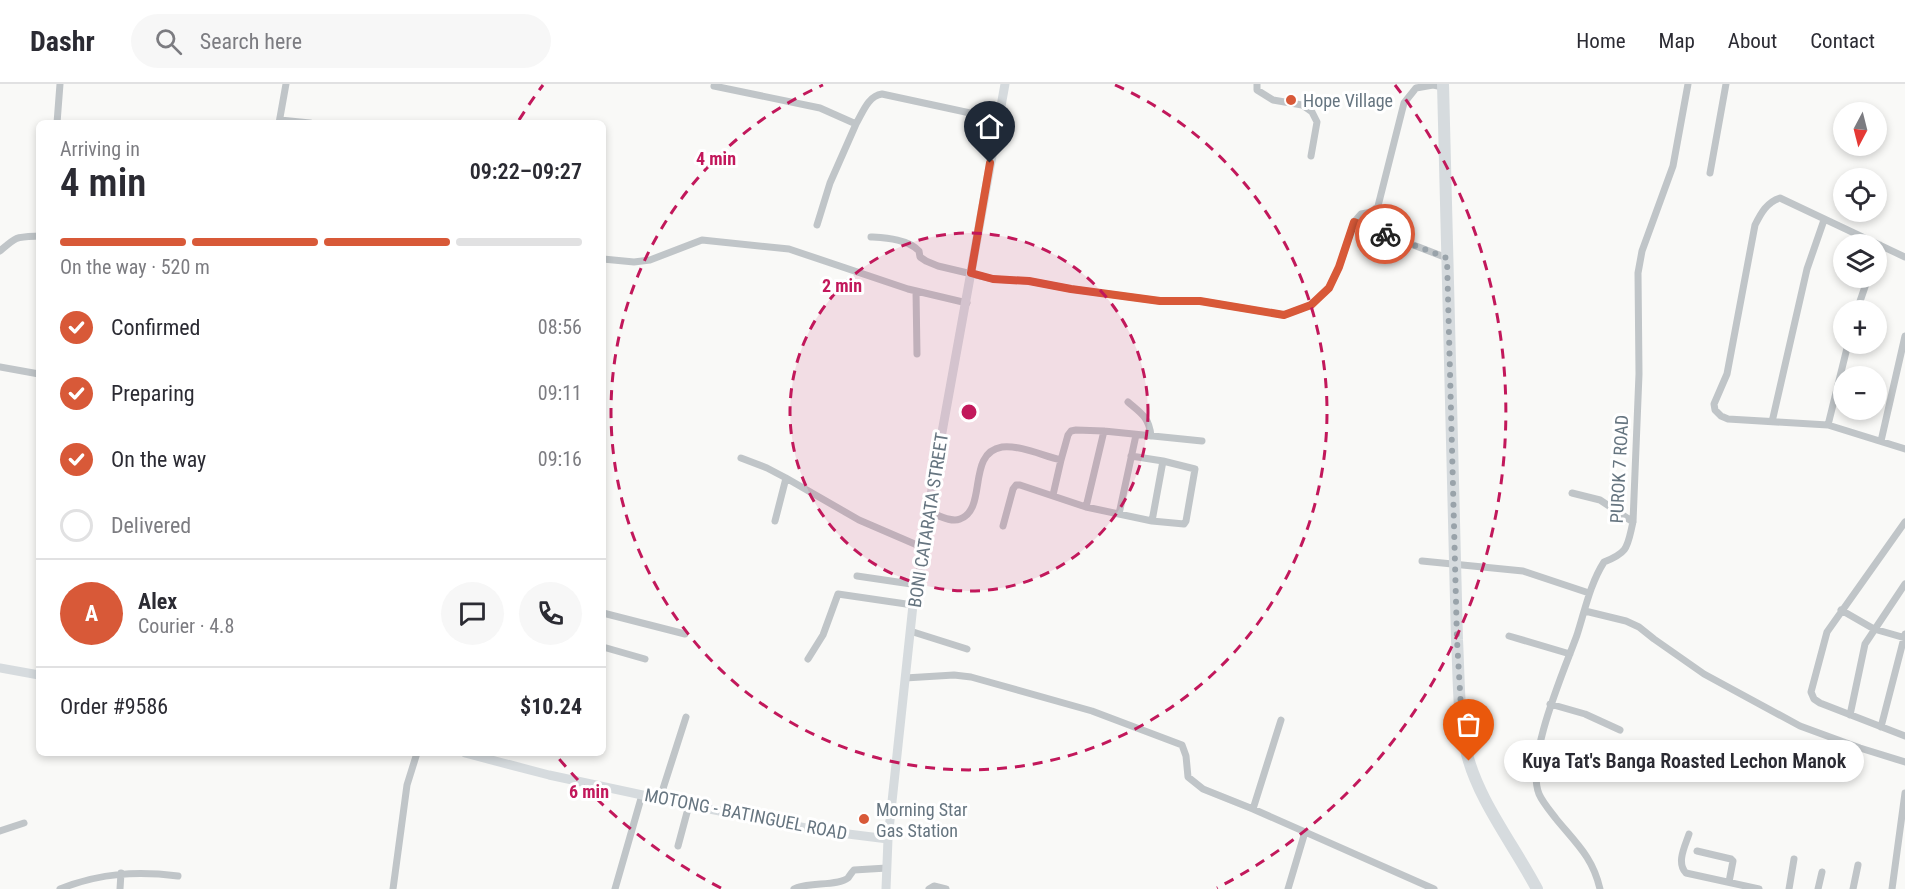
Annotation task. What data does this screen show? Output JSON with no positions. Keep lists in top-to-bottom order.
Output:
{
  "streets": {
    "street": ["PUROK 7 ROAD", "BONI CATARATA STREET", "MOTONG - BATINGUEL ROAD"]
  },
  "crossings": [
    ["BONI CATARATA STREET", "MOTONG - BATINGUEL ROAD"]
  ],
  "places": ["Hope Village", "Kuya Tat's Banga Roasted Lechon Manok", "Morning Star Gas Station"],
  "north": "bottom",
  "page": {
    "header": "Dashr",
    "search": "Search here",
    "nav": [
      "Home",
      "Map",
      "About",
      "Contact"
    ],
    "map_buttons": ["+", "−"],
    "heading": ["4 min", "Arriving in", "09:22–09:27"],
    "panel": [
      "Alex",
      "Courier · 4.8",
      "Order #9586",
      "$10.24"
    ],
    "bar": "On the way · 520 m",
    "list": [
      ["Confirmed", "08:56"],
      ["Preparing", "09:11"],
      ["On the way", "09:16"],
      "Delivered"
    ],
    "round": "A",
    "bubble": "Kuya Tat's Banga Roasted Lechon Manok"
  },
  "rings": ["4 min", "2 min", "6 min"]
}
